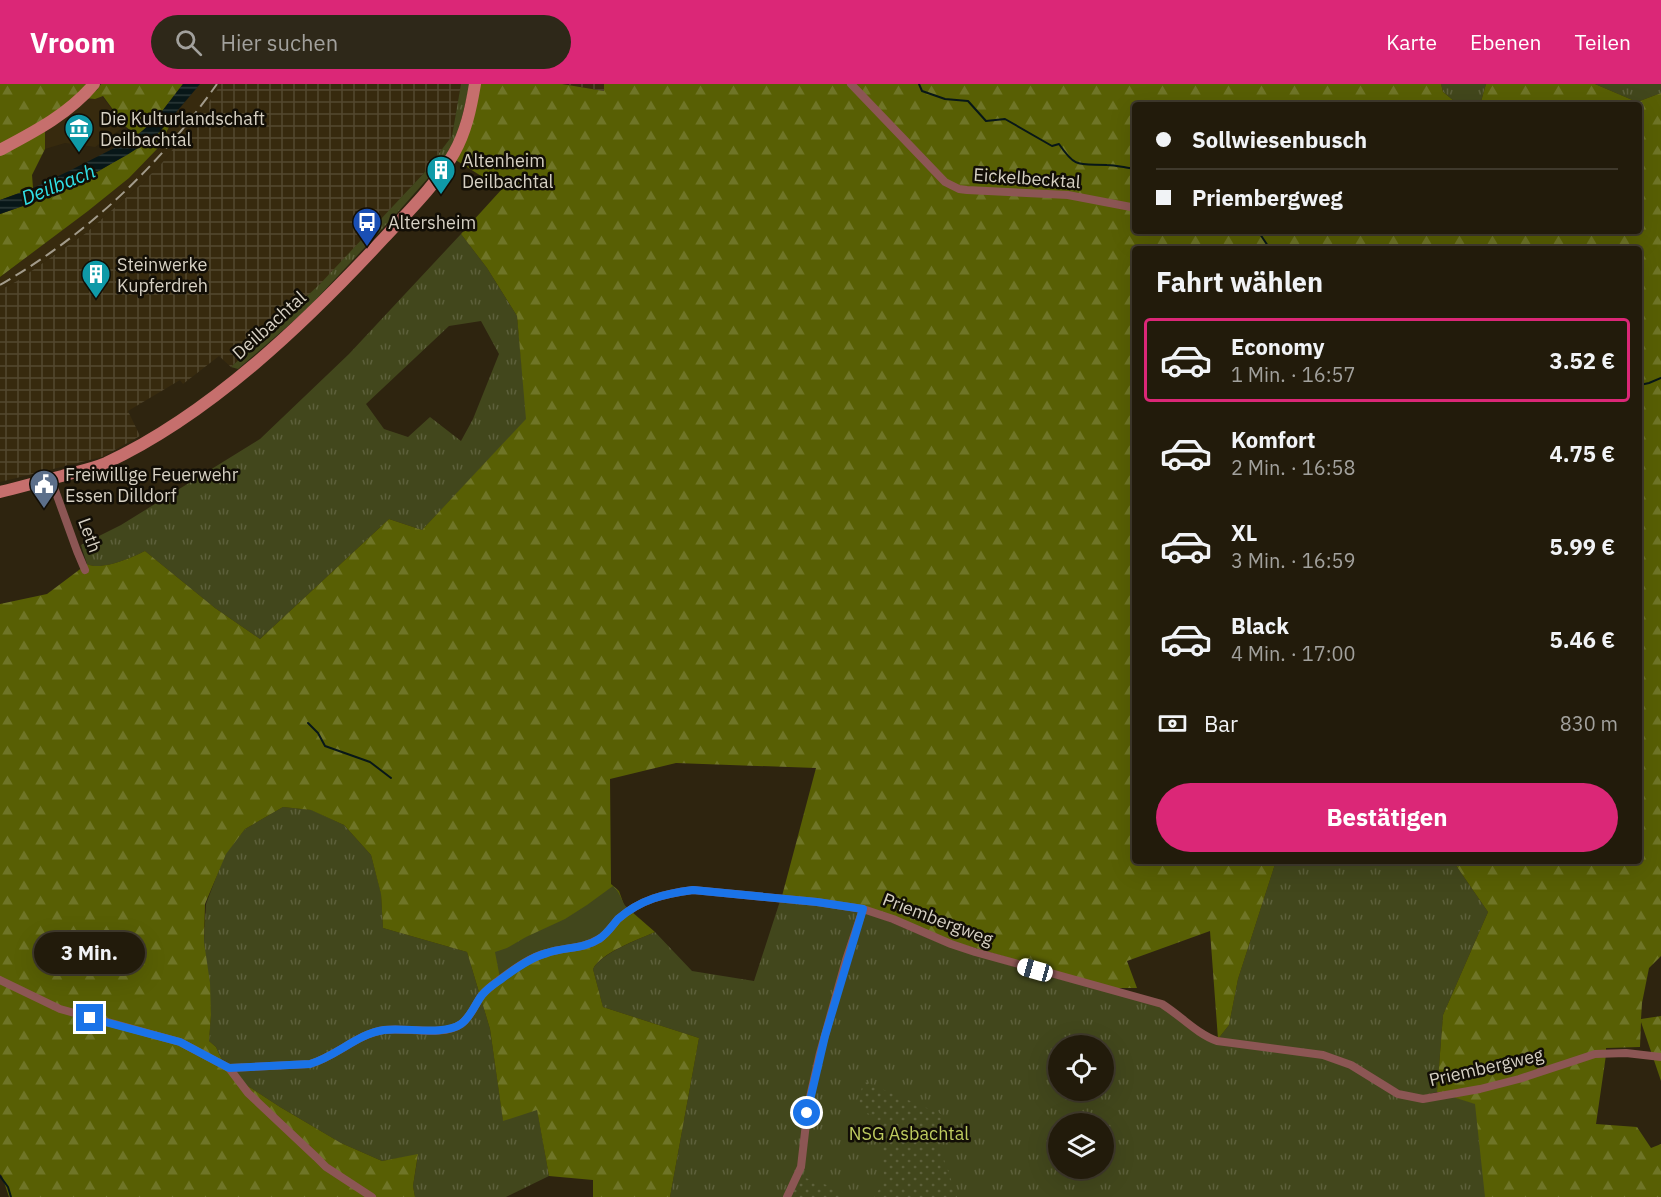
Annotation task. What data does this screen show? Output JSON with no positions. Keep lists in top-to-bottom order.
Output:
{
  "streets": {
    "street": [
      "Eickelbecktal",
      "Deilbachtal",
      "Leth",
      "Priembergweg"
    ]
  },
  "crossings": [
    ["Deilbachtal", "Leth"]
  ],
  "water": ["Deilbach"],
  "parks": ["NSG Asbachtal"],
  "places": {
    "museum": ["Die Kulturlandschaft Deilbachtal"],
    "building": ["Altenheim Deilbachtal", "Steinwerke Kupferdreh"],
    "bus stop": ["Altersheim"],
    "public building": ["Freiwillige Feuerwehr Essen Dilldorf"]
  },
  "page": {
    "header": "Vroom",
    "search": "Hier suchen",
    "nav": ["Karte", "Ebenen", "Teilen"],
    "banner": ["Sollwiesenbusch", "Priembergweg"],
    "heading": "Fahrt wählen",
    "list": [
      {
        "name": "Economy",
        "note": "1 Min. · 16:57",
        "value": "3.52 €"
      },
      {
        "name": "Komfort",
        "note": "2 Min. · 16:58",
        "value": "4.75 €"
      },
      {
        "name": "XL",
        "note": "3 Min. · 16:59",
        "value": "5.99 €"
      },
      {
        "name": "Black",
        "note": "4 Min. · 17:00",
        "value": "5.46 €"
      }
    ],
    "pay": ["Bar", "830 m"],
    "buttons": "Bestätigen",
    "bubble": "3 Min."
  }
}
